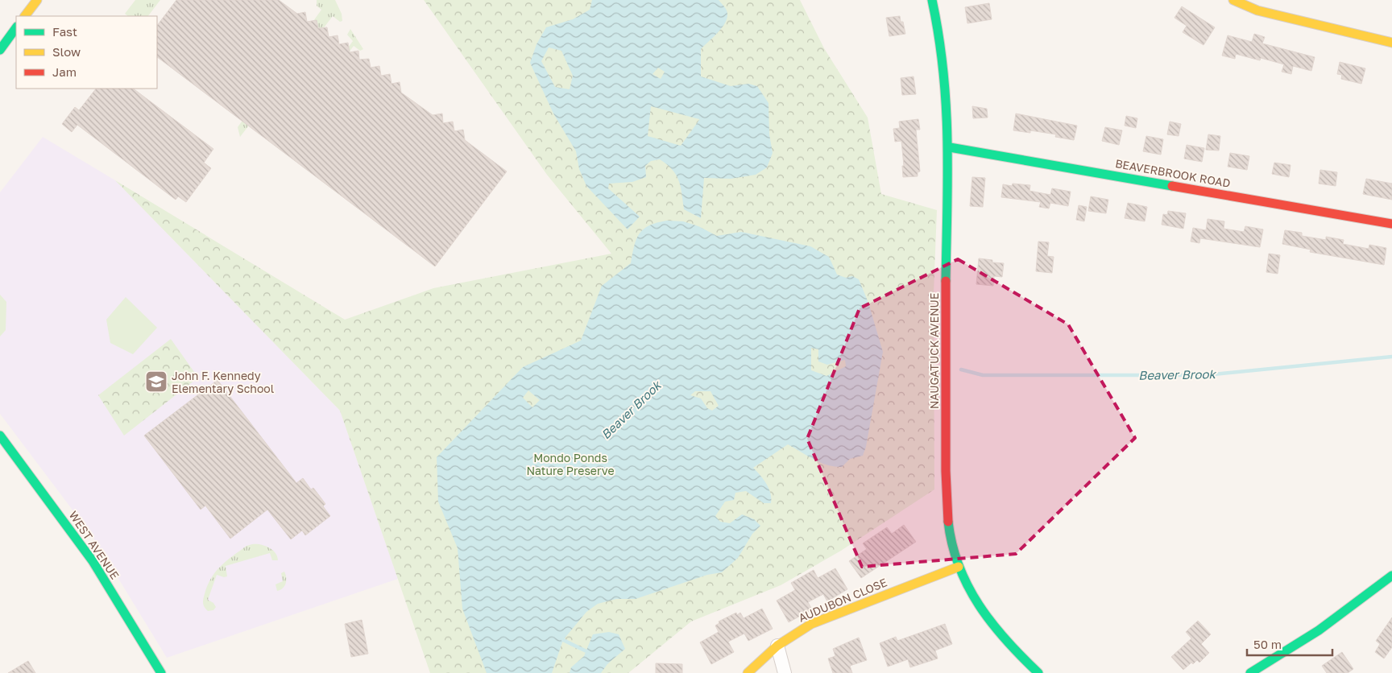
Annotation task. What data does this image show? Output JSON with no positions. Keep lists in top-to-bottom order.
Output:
{
  "streets": {
    "street": [
      "BEAVERBROOK ROAD",
      "NAUGATUCK AVENUE",
      "WEST AVENUE",
      "AUDUBON CLOSE"
    ]
  },
  "crossings": [
    ["BEAVERBROOK ROAD", "NAUGATUCK AVENUE"],
    ["NAUGATUCK AVENUE", "AUDUBON CLOSE"]
  ],
  "water": ["Beaver Brook"],
  "parks": ["Mondo Ponds Nature Preserve"],
  "places": {
    "school or university": ["John F. Kennedy Elementary School"]
  },
  "legend": ["Fast", "Slow", "Jam"],
  "scale_bar": "50 m"
}
